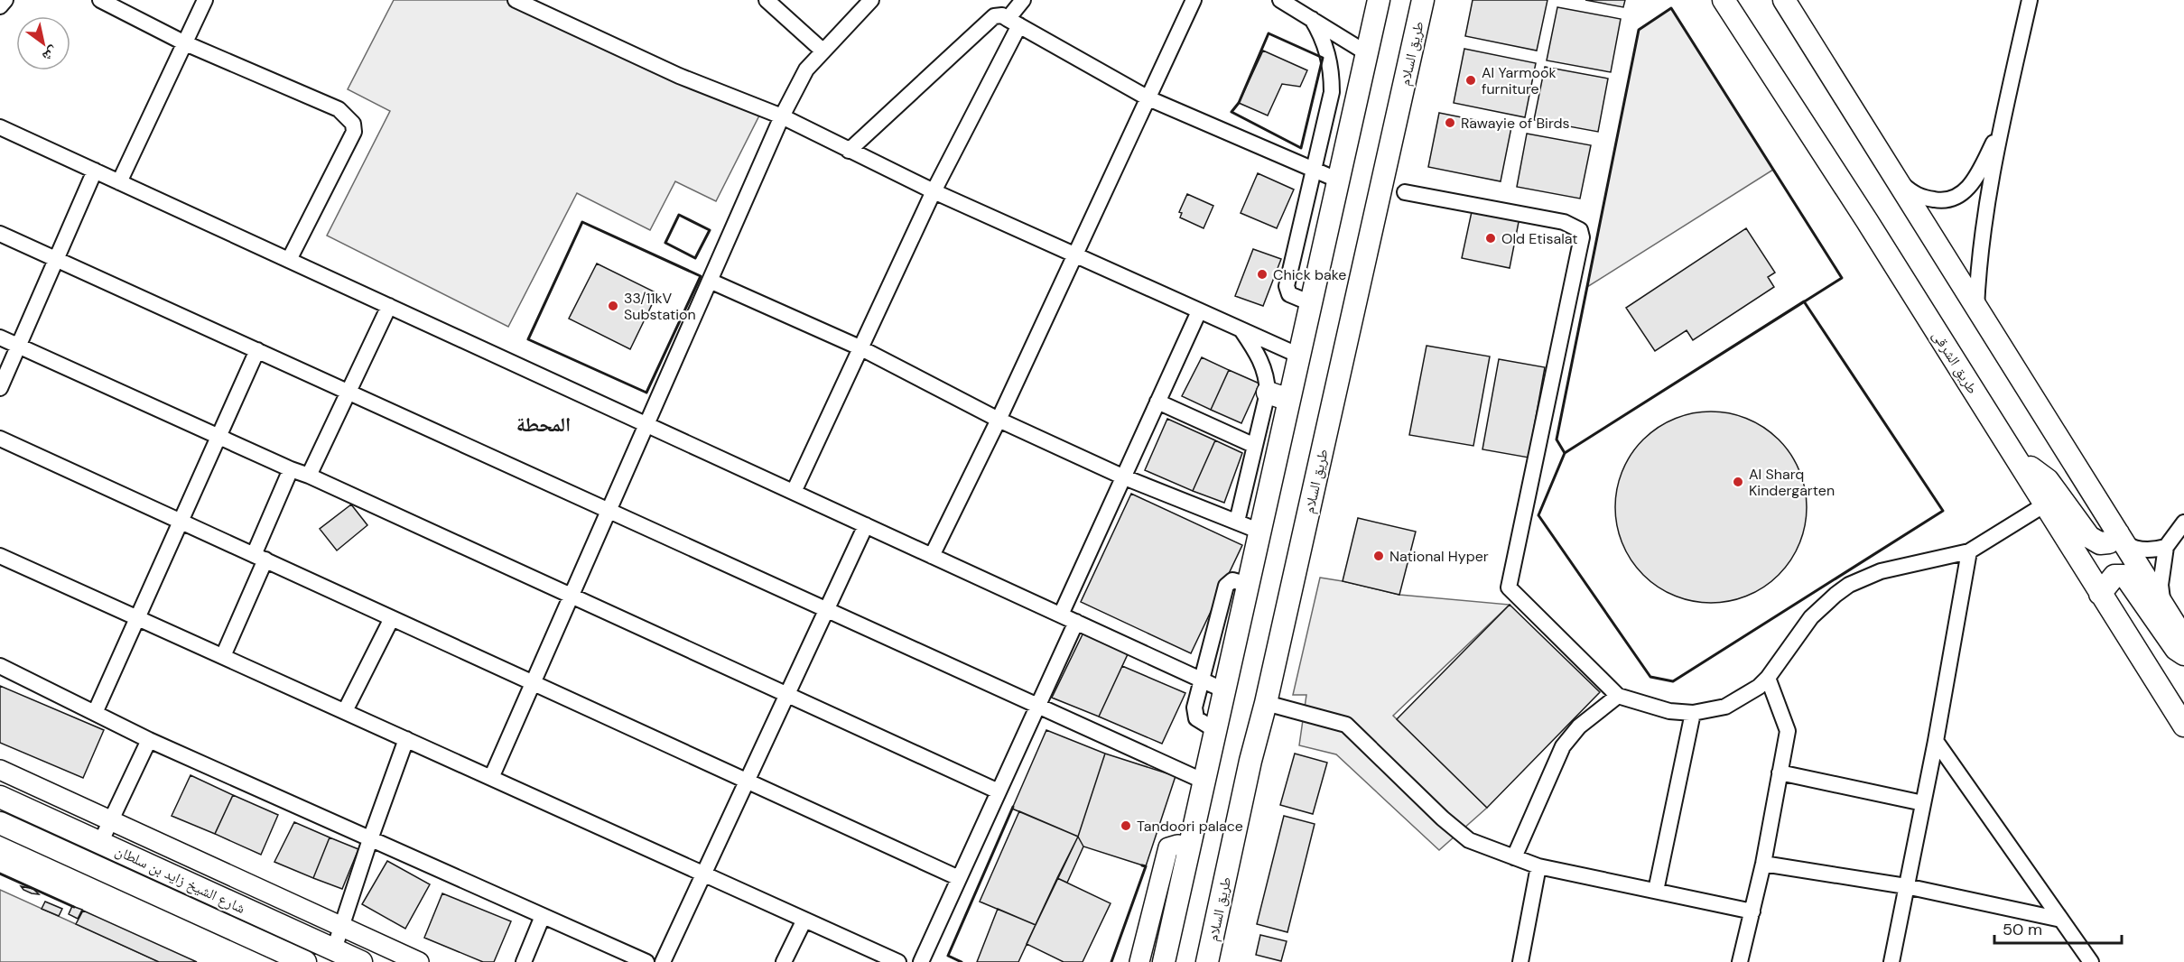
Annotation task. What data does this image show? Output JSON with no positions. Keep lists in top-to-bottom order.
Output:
{
  "streets": {
    "main road": ["طريق السلام", "طريق الشرقى", "شارع الشيخ زايد بن سلطان"]
  },
  "districts": ["المحطة"],
  "places": [
    "Al Yarmook furniture",
    "Rawayie of Birds",
    "Old Etisalat",
    "Chick bake",
    "33/11kV Substation",
    "Al Sharq Kindergarten",
    "National Hyper",
    "Tandoori palace"
  ],
  "scale_bar": "50 m",
  "north": "bottom right"
}
